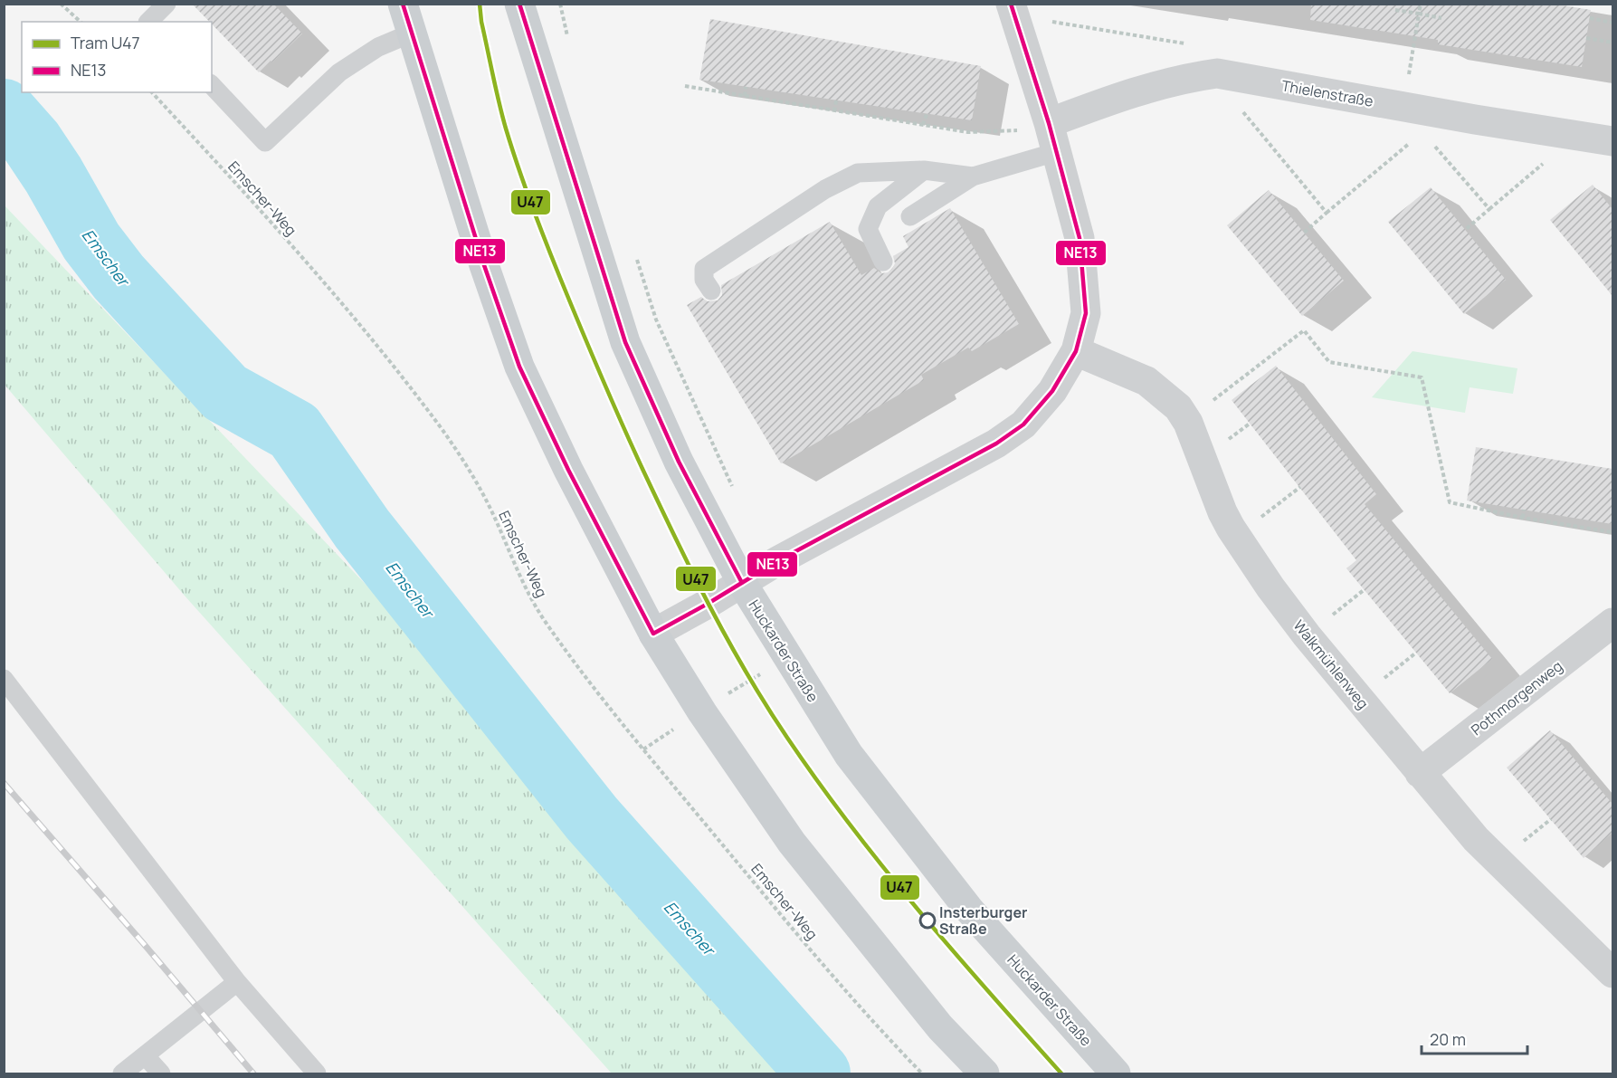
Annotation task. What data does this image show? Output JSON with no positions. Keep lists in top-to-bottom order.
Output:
{
  "streets": {
    "main road": ["Huckarder Straße"],
    "street": ["Thielenstraße", "Walkmühlenweg", "Pothmorgenweg"],
    "path": ["Emscher-Weg"]
  },
  "crossings": [
    ["Walkmühlenweg", "Pothmorgenweg"]
  ],
  "water": ["Emscher"],
  "places": ["Insterburger Straße"],
  "lines": ["tram line U47", "transit line NE13"],
  "legend": ["Tram U47", "NE13"],
  "scale_bar": "20 m"
}
